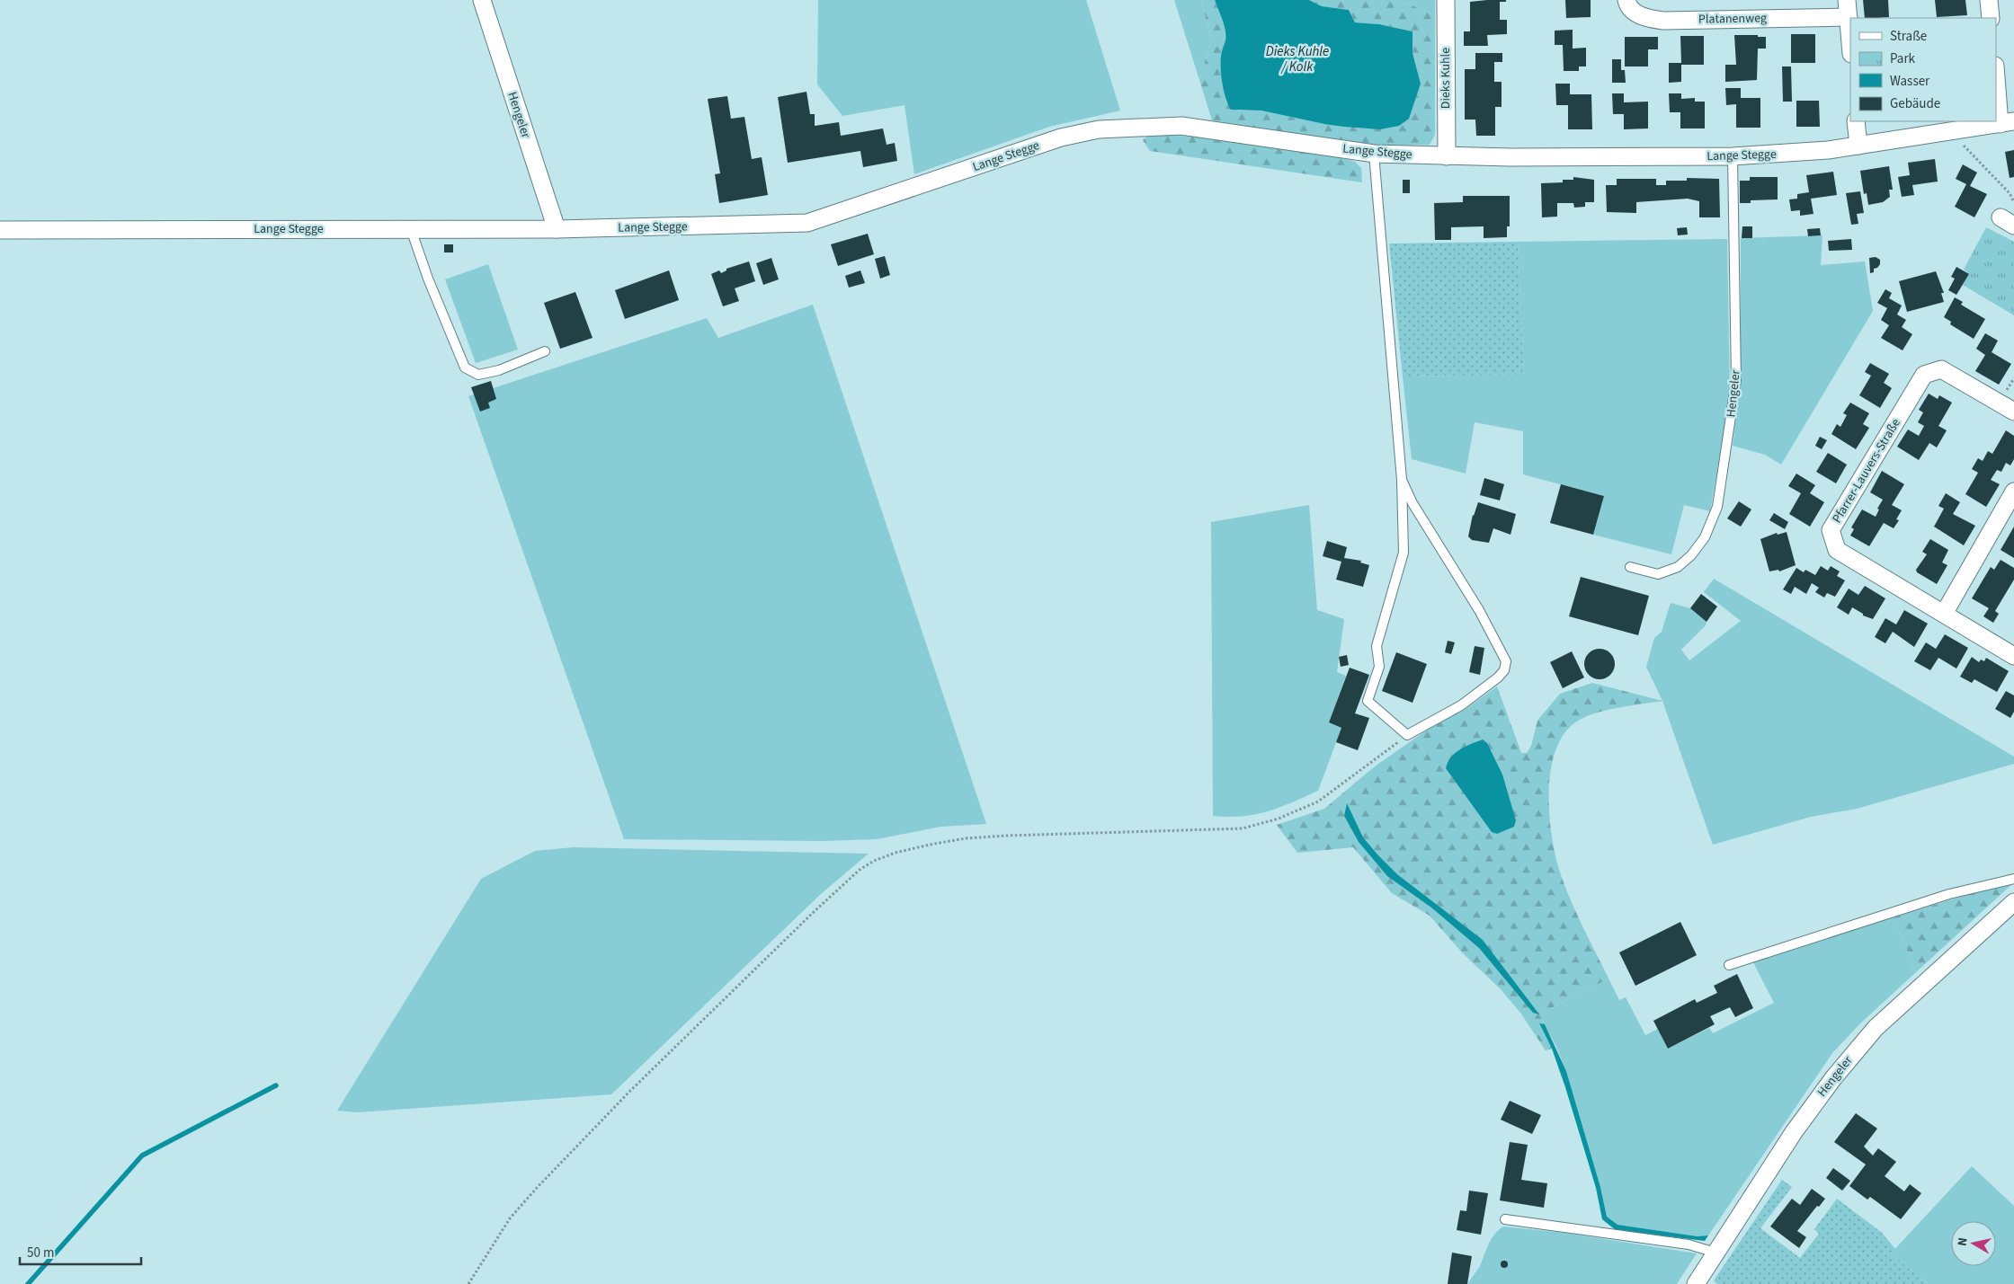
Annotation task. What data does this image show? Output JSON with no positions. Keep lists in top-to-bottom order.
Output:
{
  "streets": {
    "street": [
      "Platanenweg",
      "Dieks Kuhle",
      "Hengeler",
      "Lange Stegge",
      "Pfarrer-Lauvers-Straße"
    ]
  },
  "crossings": [
    ["Dieks Kuhle", "Lange Stegge"],
    ["Hengeler", "Lange Stegge"]
  ],
  "water": ["Dieks Kuhle / Kolk"],
  "legend": [
    "Straße",
    "Park",
    "Wasser",
    "Gebäude"
  ],
  "scale_bar": "50 m",
  "north": "left"
}
